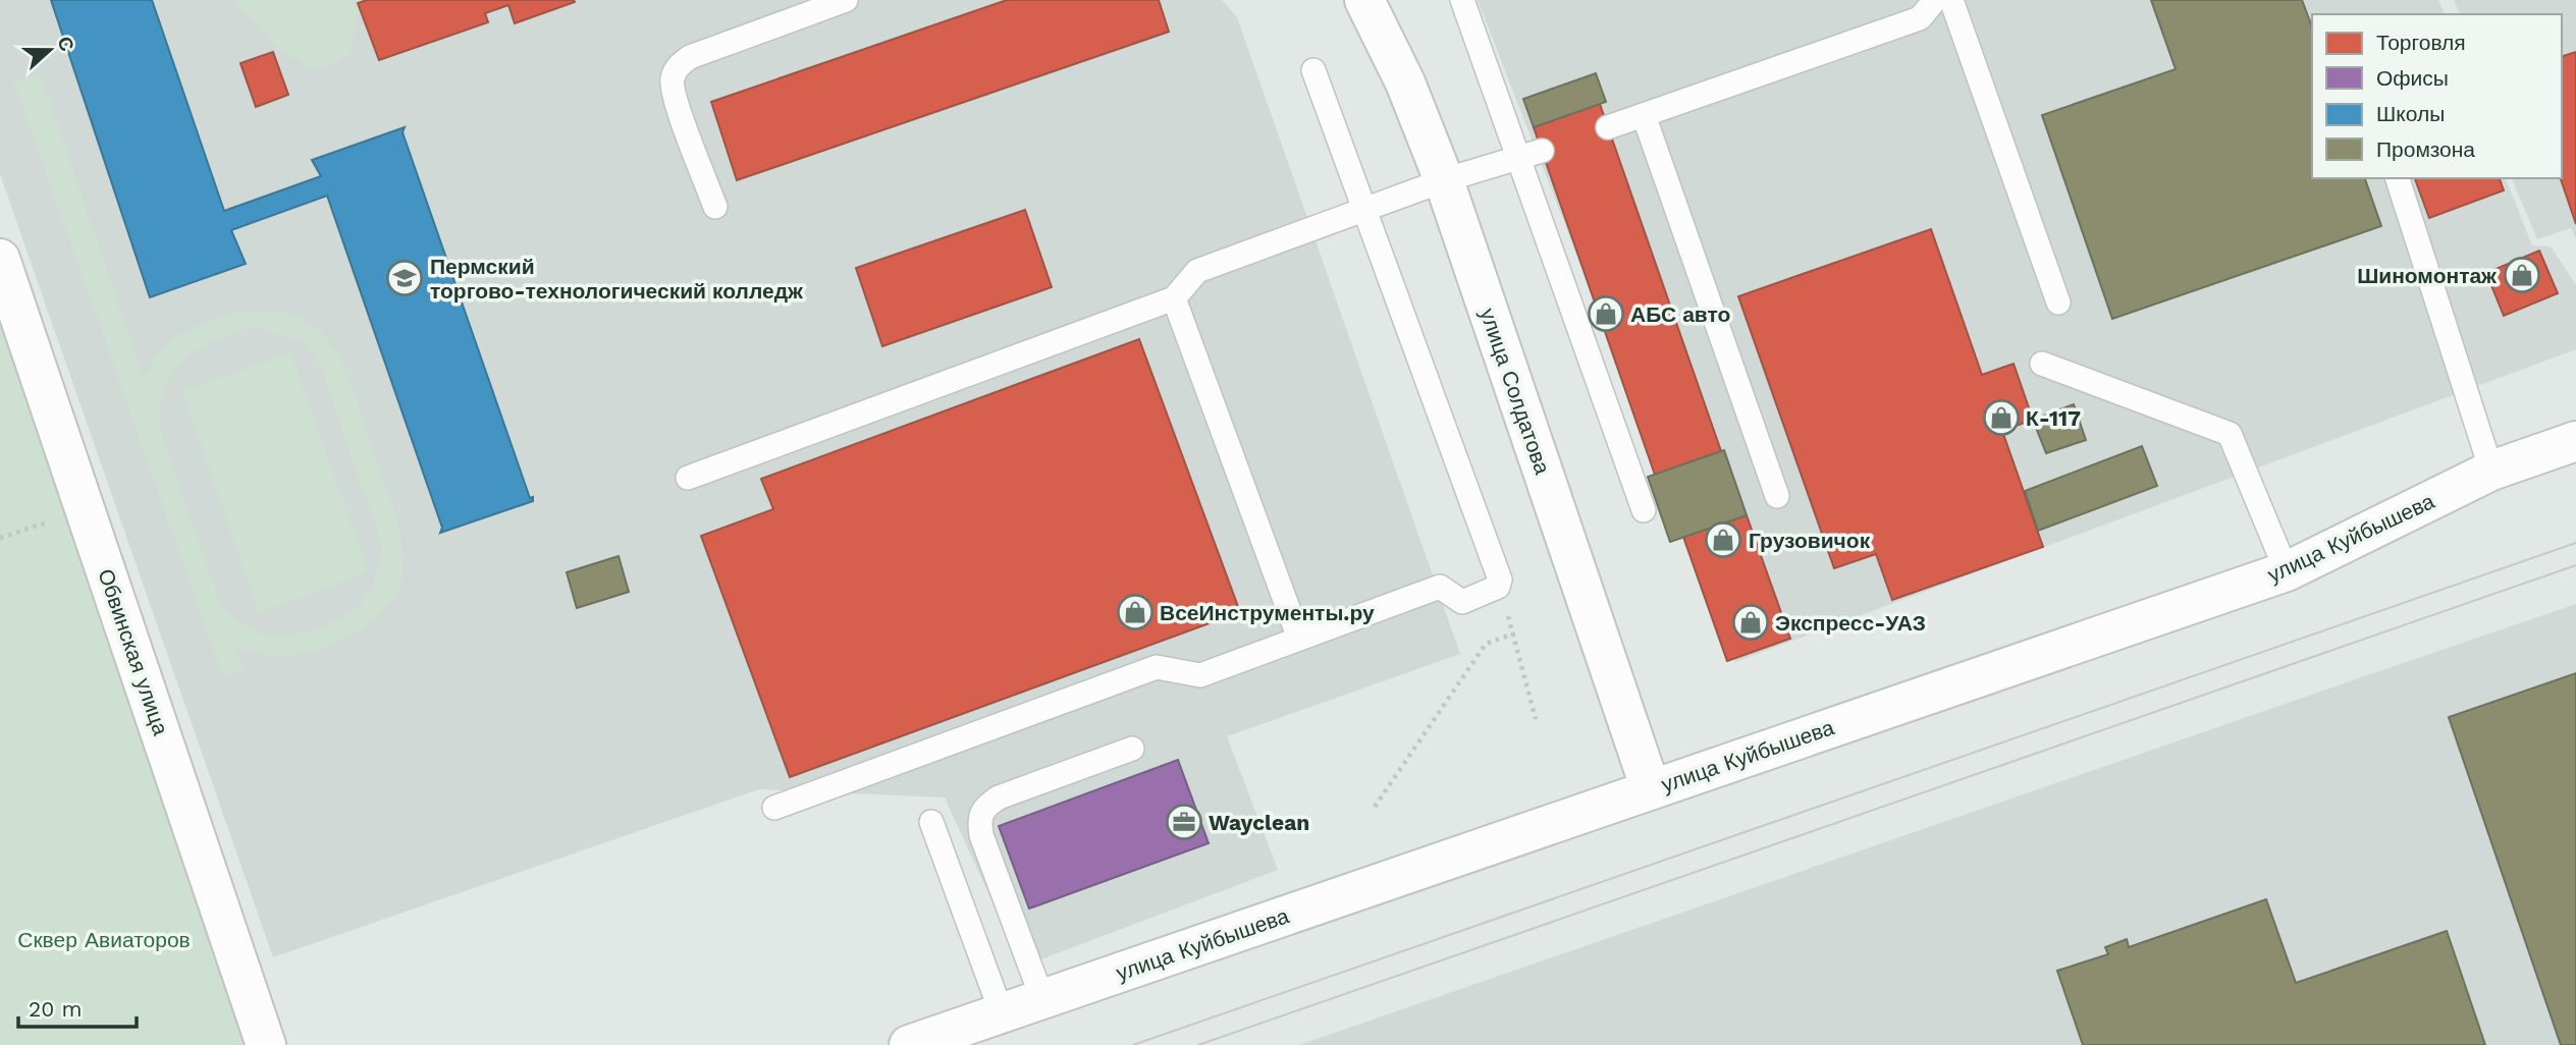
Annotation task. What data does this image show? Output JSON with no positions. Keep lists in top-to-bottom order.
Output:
{
  "streets": {
    "main road": ["улица Солдатова", "улица Куйбышева", "Обвинская улица"]
  },
  "crossings": [
    ["улица Солдатова", "улица Куйбышева"]
  ],
  "parks": ["Сквер Авиаторов"],
  "places": {
    "shop": [
      "Шиномонтаж",
      "АБС авто",
      "К-117",
      "Грузовичок",
      "ВсеИнструменты.ру",
      "Экспресс-УАЗ"
    ],
    "school or university": ["Пермский торгово-технологический колледж"],
    "office": ["Wayclean"]
  },
  "legend": [
    "Торговля",
    "Офисы",
    "Школы",
    "Промзона"
  ],
  "scale_bar": "20 m",
  "north": "right"
}
